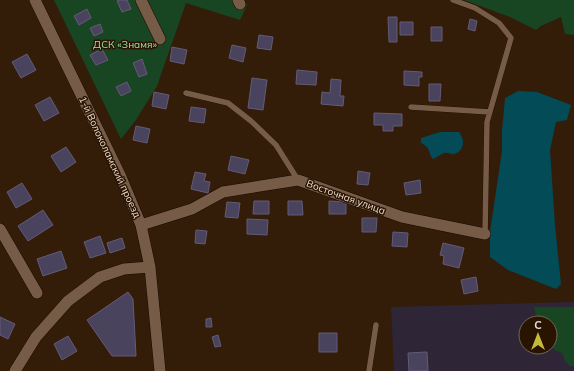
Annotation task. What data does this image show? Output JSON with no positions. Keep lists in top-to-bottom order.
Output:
{
  "streets": {
    "street": ["1-й Волоколамский проезд", "Восточная улица"]
  },
  "crossings": [
    ["1-й Волоколамский проезд", "Восточная улица"]
  ],
  "parks": ["ДСК «Знамя»"],
  "north": "top"
}
